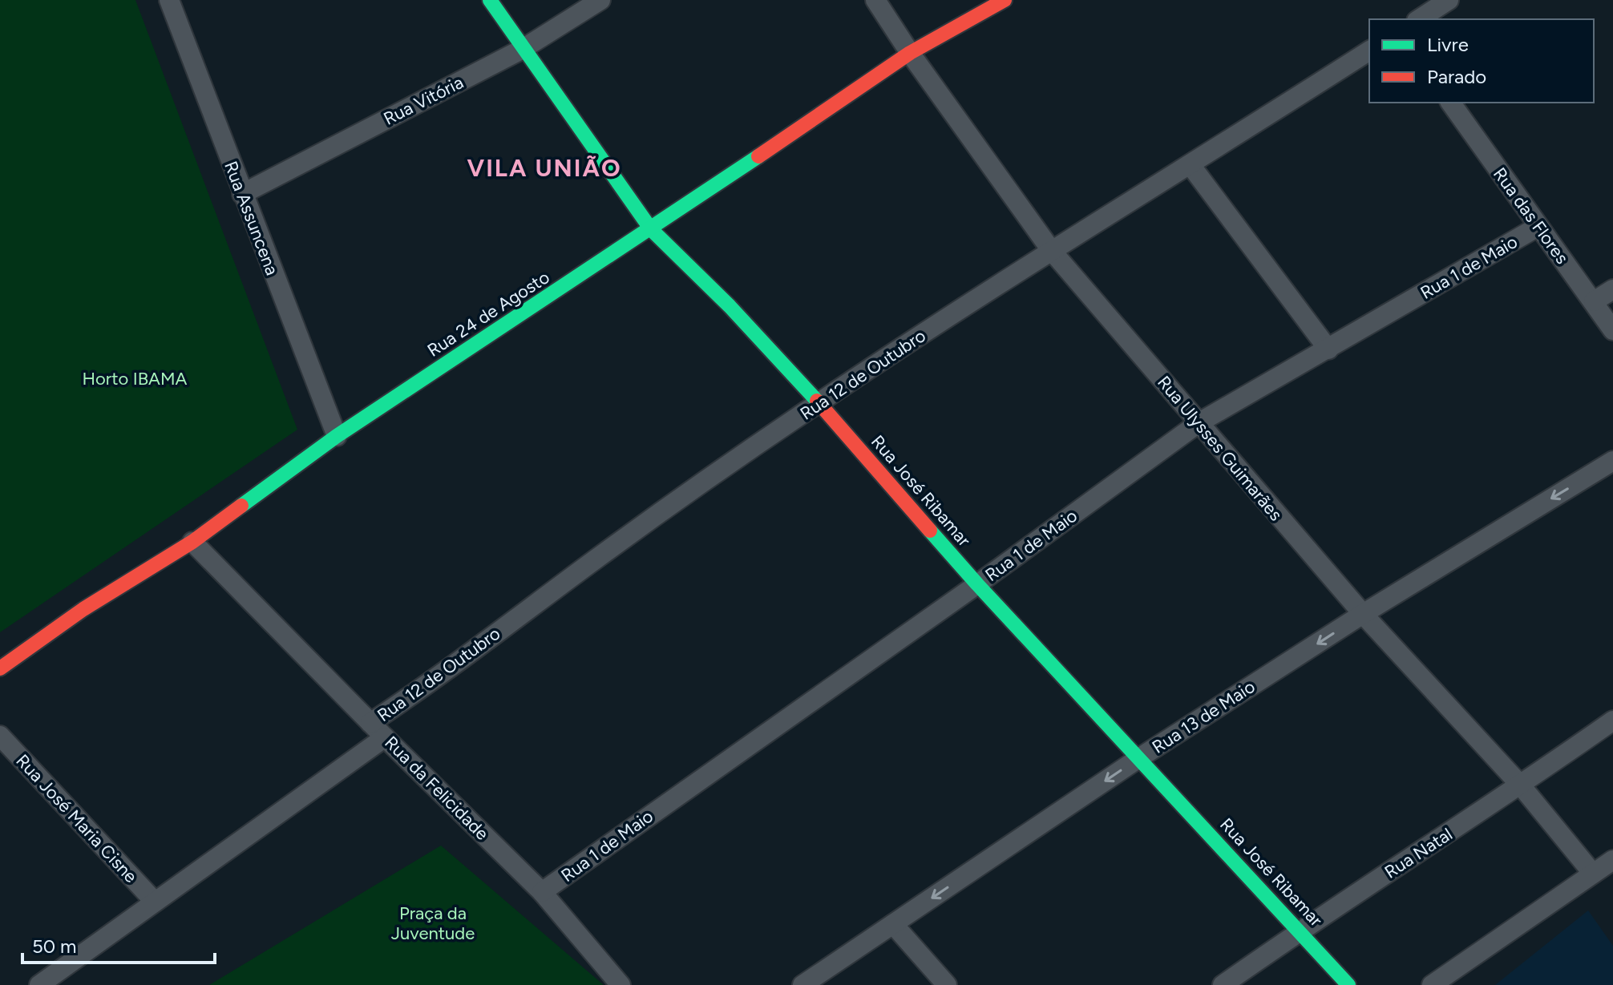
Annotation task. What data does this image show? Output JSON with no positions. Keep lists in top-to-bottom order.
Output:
{
  "streets": {
    "street": [
      "Rua Vitória",
      "Rua das Flores",
      "Rua Assuncena",
      "Rua 1 de Maio",
      "Rua 24 de Agosto",
      "Rua 12 de Outubro",
      "Rua Ulysses Guimarães",
      "Rua José Ribamar",
      "Rua 13 de Maio",
      "Rua da Felicidade",
      "Rua José Maria Cisne",
      "Rua Natal"
    ]
  },
  "crossings": [
    ["Rua Vitória", "Rua Assuncena"],
    ["Rua Vitória", "Rua José Ribamar"],
    ["Rua das Flores", "Rua 1 de Maio"],
    ["Rua Assuncena", "Rua 24 de Agosto"],
    ["Rua 1 de Maio", "Rua Ulysses Guimarães"],
    ["Rua 1 de Maio", "Rua José Ribamar"],
    ["Rua 1 de Maio", "Rua da Felicidade"],
    ["Rua 24 de Agosto", "Rua Ulysses Guimarães"],
    ["Rua 24 de Agosto", "Rua José Ribamar"],
    ["Rua 24 de Agosto", "Rua da Felicidade"],
    ["Rua 12 de Outubro", "Rua Ulysses Guimarães"],
    ["Rua 12 de Outubro", "Rua José Ribamar"],
    ["Rua 12 de Outubro", "Rua da Felicidade"],
    ["Rua 12 de Outubro", "Rua José Maria Cisne"],
    ["Rua Ulysses Guimarães", "Rua 13 de Maio"],
    ["Rua Ulysses Guimarães", "Rua Natal"],
    ["Rua José Ribamar", "Rua 13 de Maio"],
    ["Rua José Ribamar", "Rua Natal"]
  ],
  "one_way": ["Rua 13 de Maio"],
  "districts": ["VILA UNIÃO"],
  "parks": ["Horto IBAMA", "Praça da Juventude"],
  "legend": ["Livre", "Parado"],
  "scale_bar": "50 m"
}
